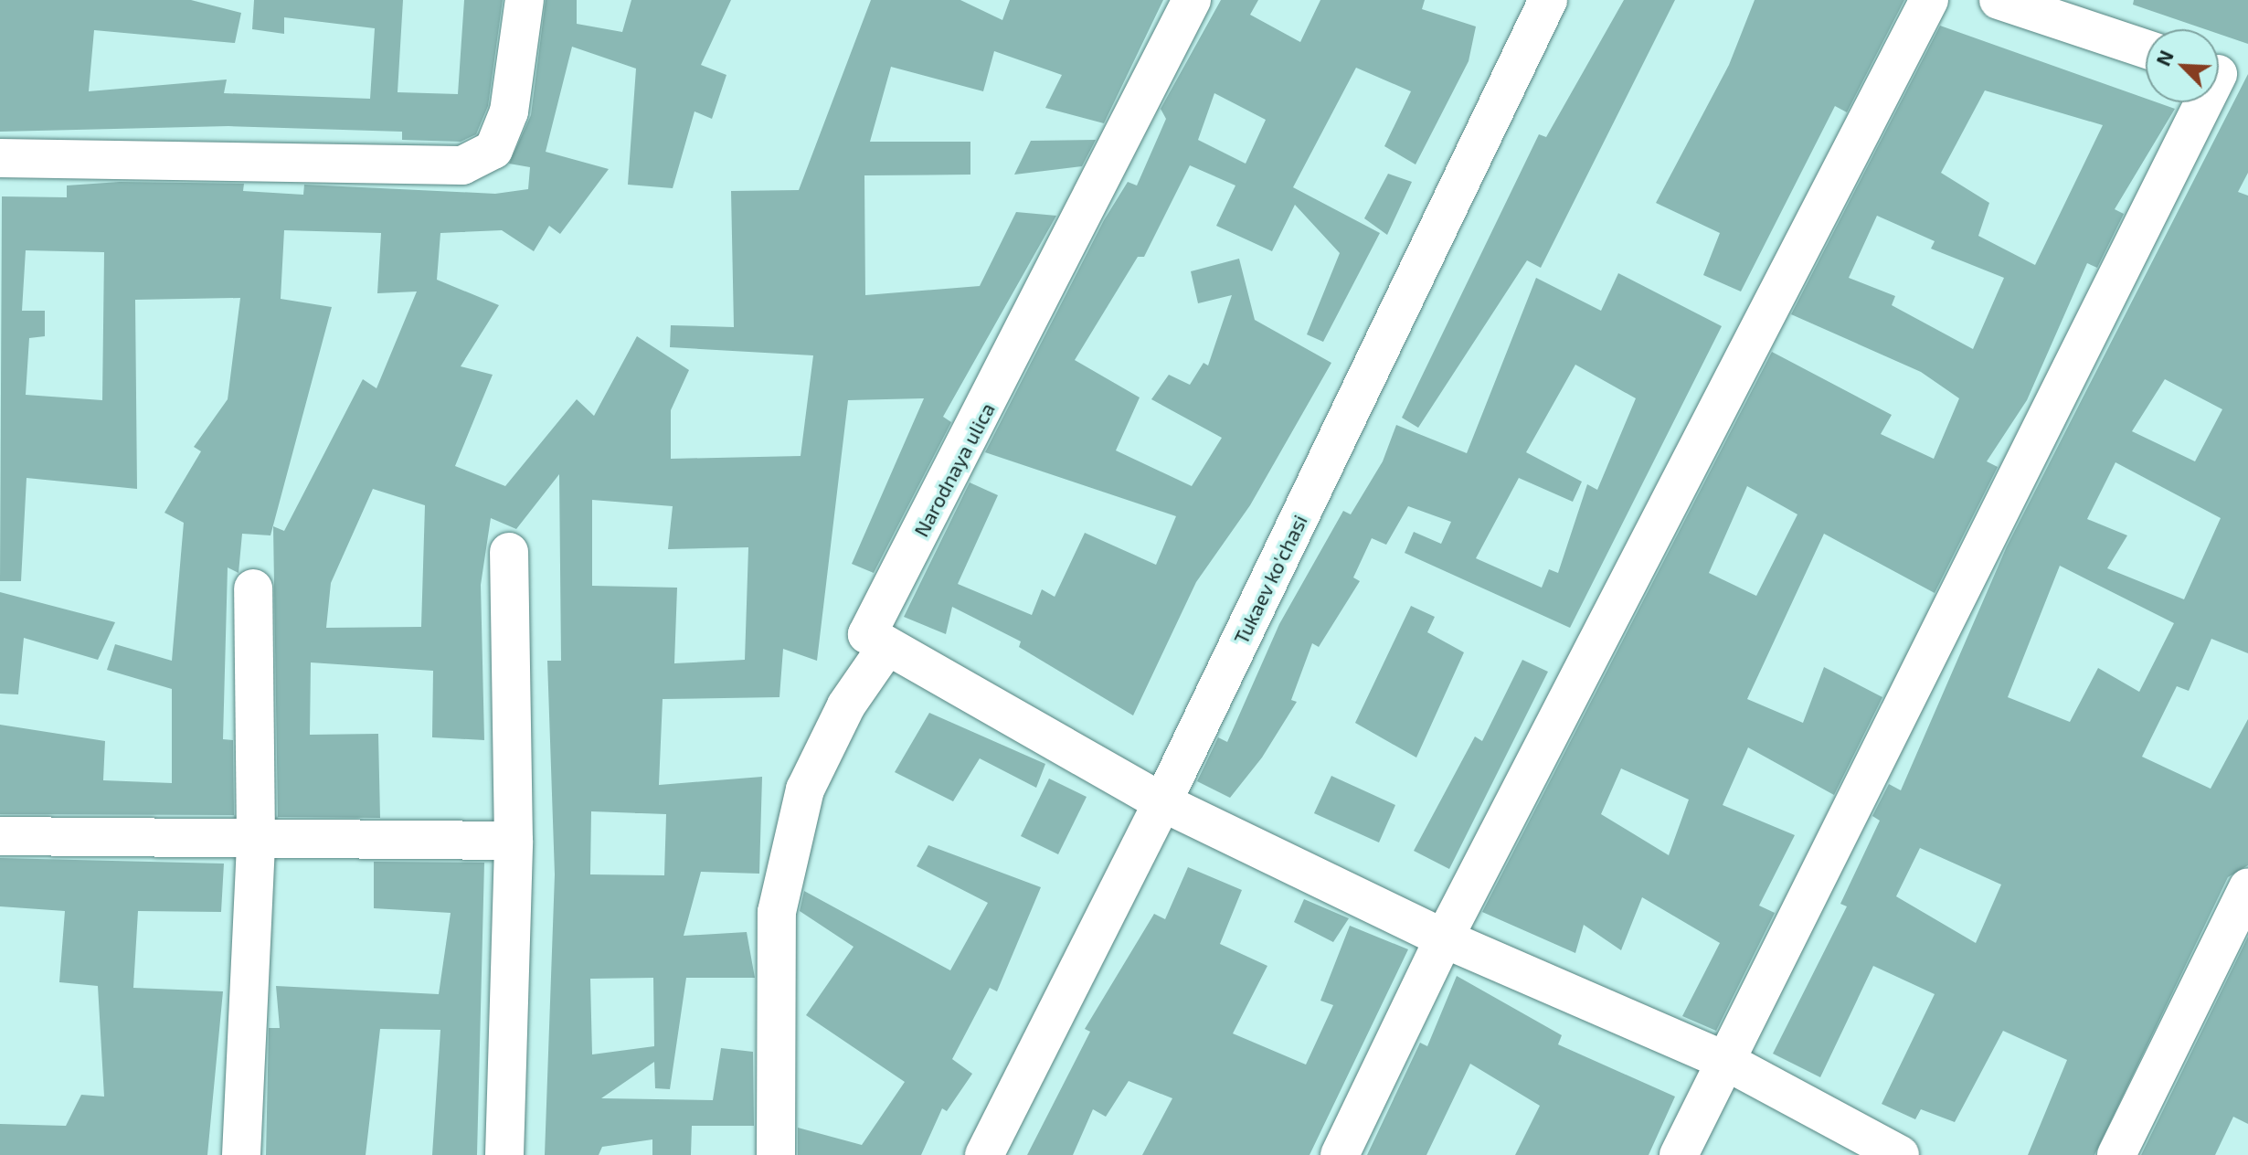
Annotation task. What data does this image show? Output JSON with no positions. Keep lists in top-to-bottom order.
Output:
{
  "streets": {
    "street": ["Narodnaya ulica", "Tukaev ko'chasi"]
  },
  "crossings": [
    ["Narodnaya ulica", "Tukaev ko'chasi"]
  ],
  "north": "top left"
}
